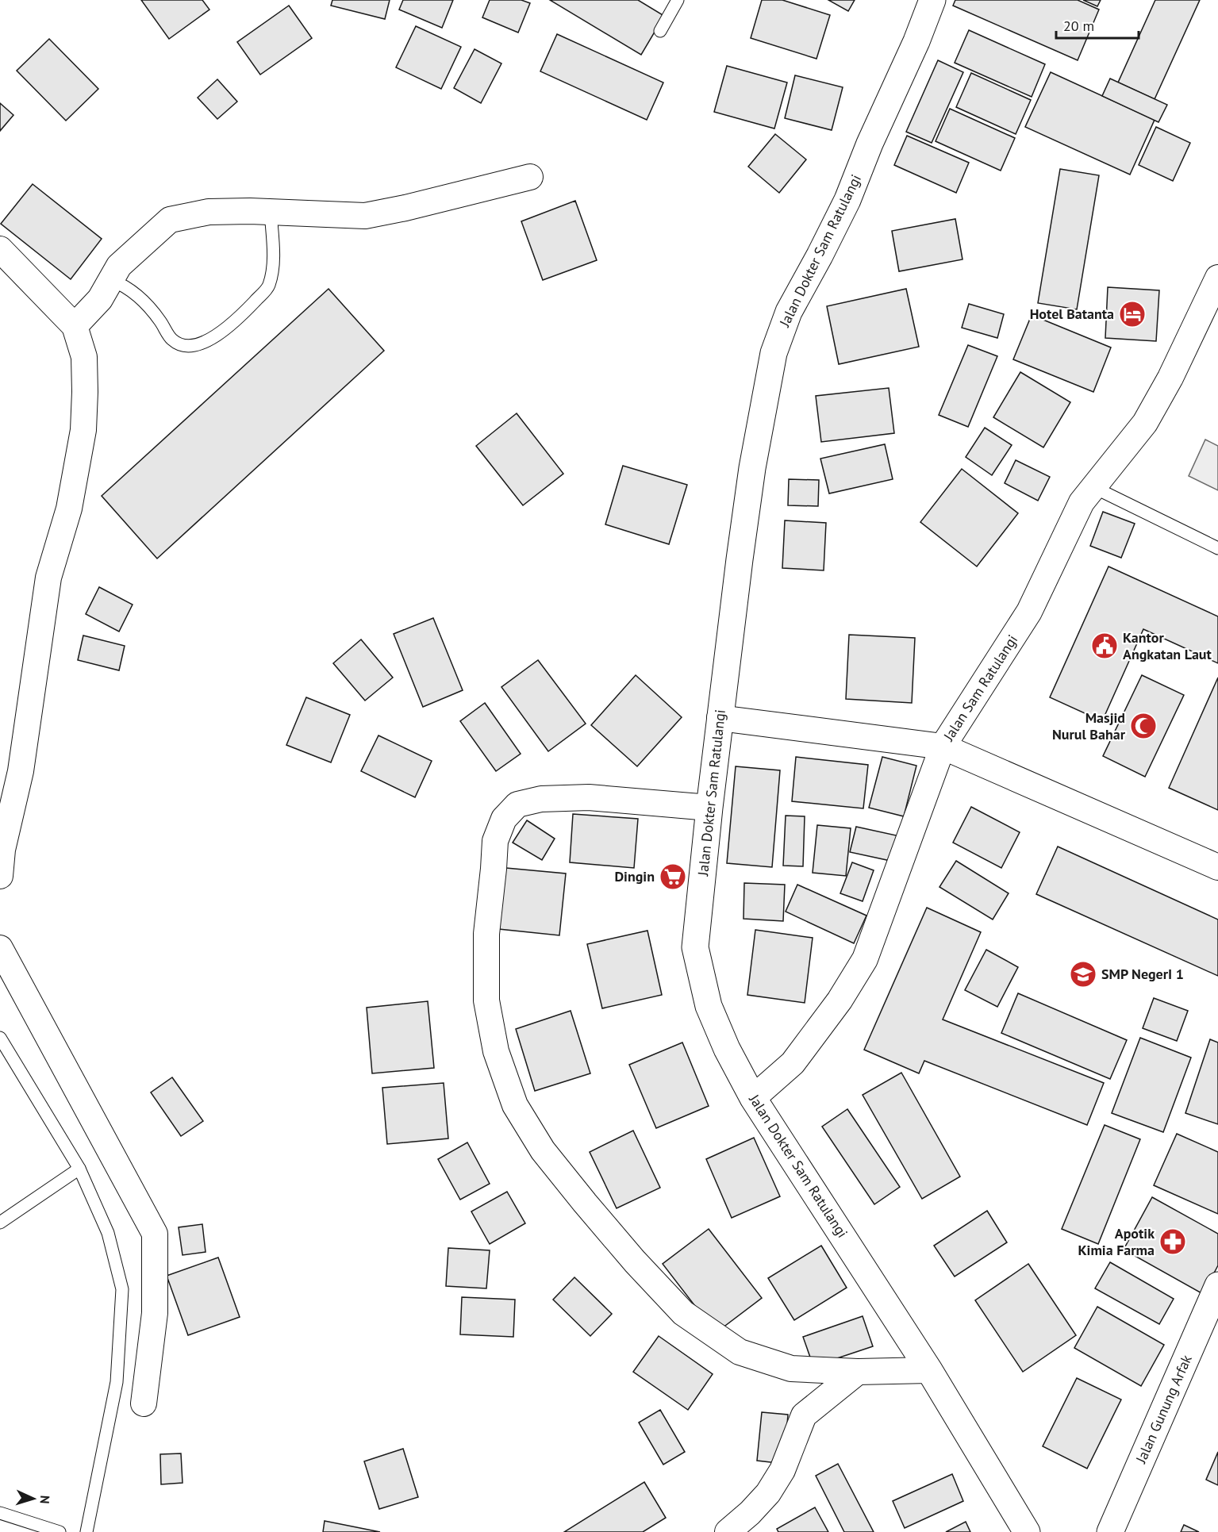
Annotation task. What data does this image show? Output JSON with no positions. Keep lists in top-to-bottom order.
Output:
{
  "streets": {
    "street": ["Jalan Dokter Sam Ratulangi", "Jalan Sam Ratulangi", "Jalan Gunung Arfak"]
  },
  "crossings": [
    ["Jalan Dokter Sam Ratulangi", "Jalan Sam Ratulangi"]
  ],
  "places": {
    "hotel": ["Hotel Batanta"],
    "public building": ["Kantor Angkatan Laut"],
    "mosque": ["Masjid Nurul Bahar"],
    "supermarket": ["Dingin"],
    "school or university": ["SMP NegerI 1"],
    "pharmacy": ["Apotik Kimia Farma"]
  },
  "scale_bar": "20 m",
  "north": "right"
}
